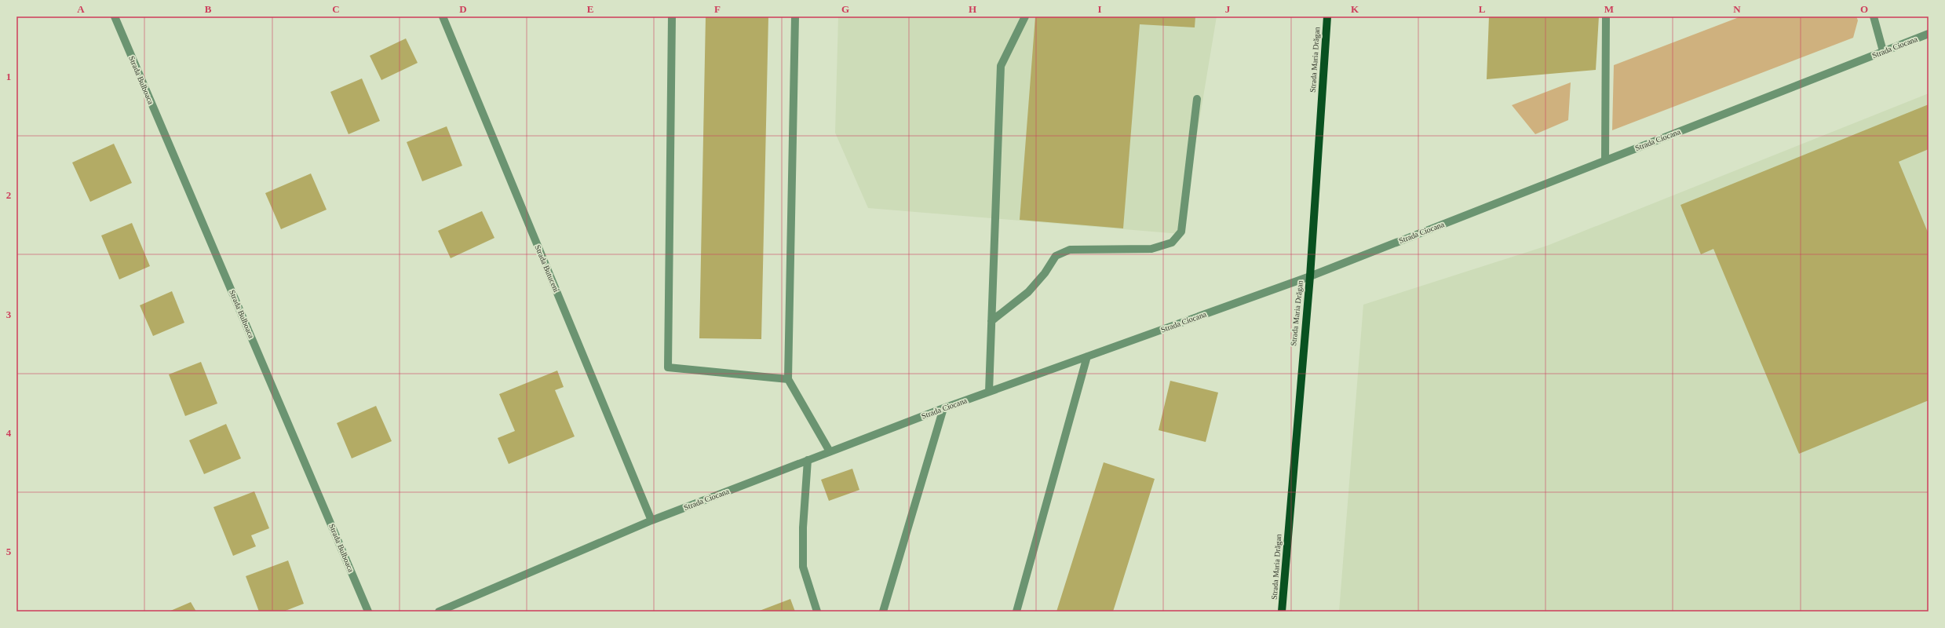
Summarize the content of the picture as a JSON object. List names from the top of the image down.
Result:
{
  "streets": {
    "main road": ["Strada Maria Drăgan"],
    "street": ["Strada Ciocana", "Strada Bulboaca", "Strada Butuceni"]
  },
  "crossings": [
    ["Strada Ciocana", "Strada Maria Drăgan"],
    ["Strada Ciocana", "Strada Butuceni"]
  ],
  "grid": {
    "columns": [
      "A",
      "B",
      "C",
      "D",
      "E",
      "F",
      "G",
      "H",
      "I",
      "J",
      "K",
      "L",
      "M",
      "N",
      "O"
    ],
    "rows": [
      "1",
      "2",
      "3",
      "4",
      "5"
    ]
  }
}
